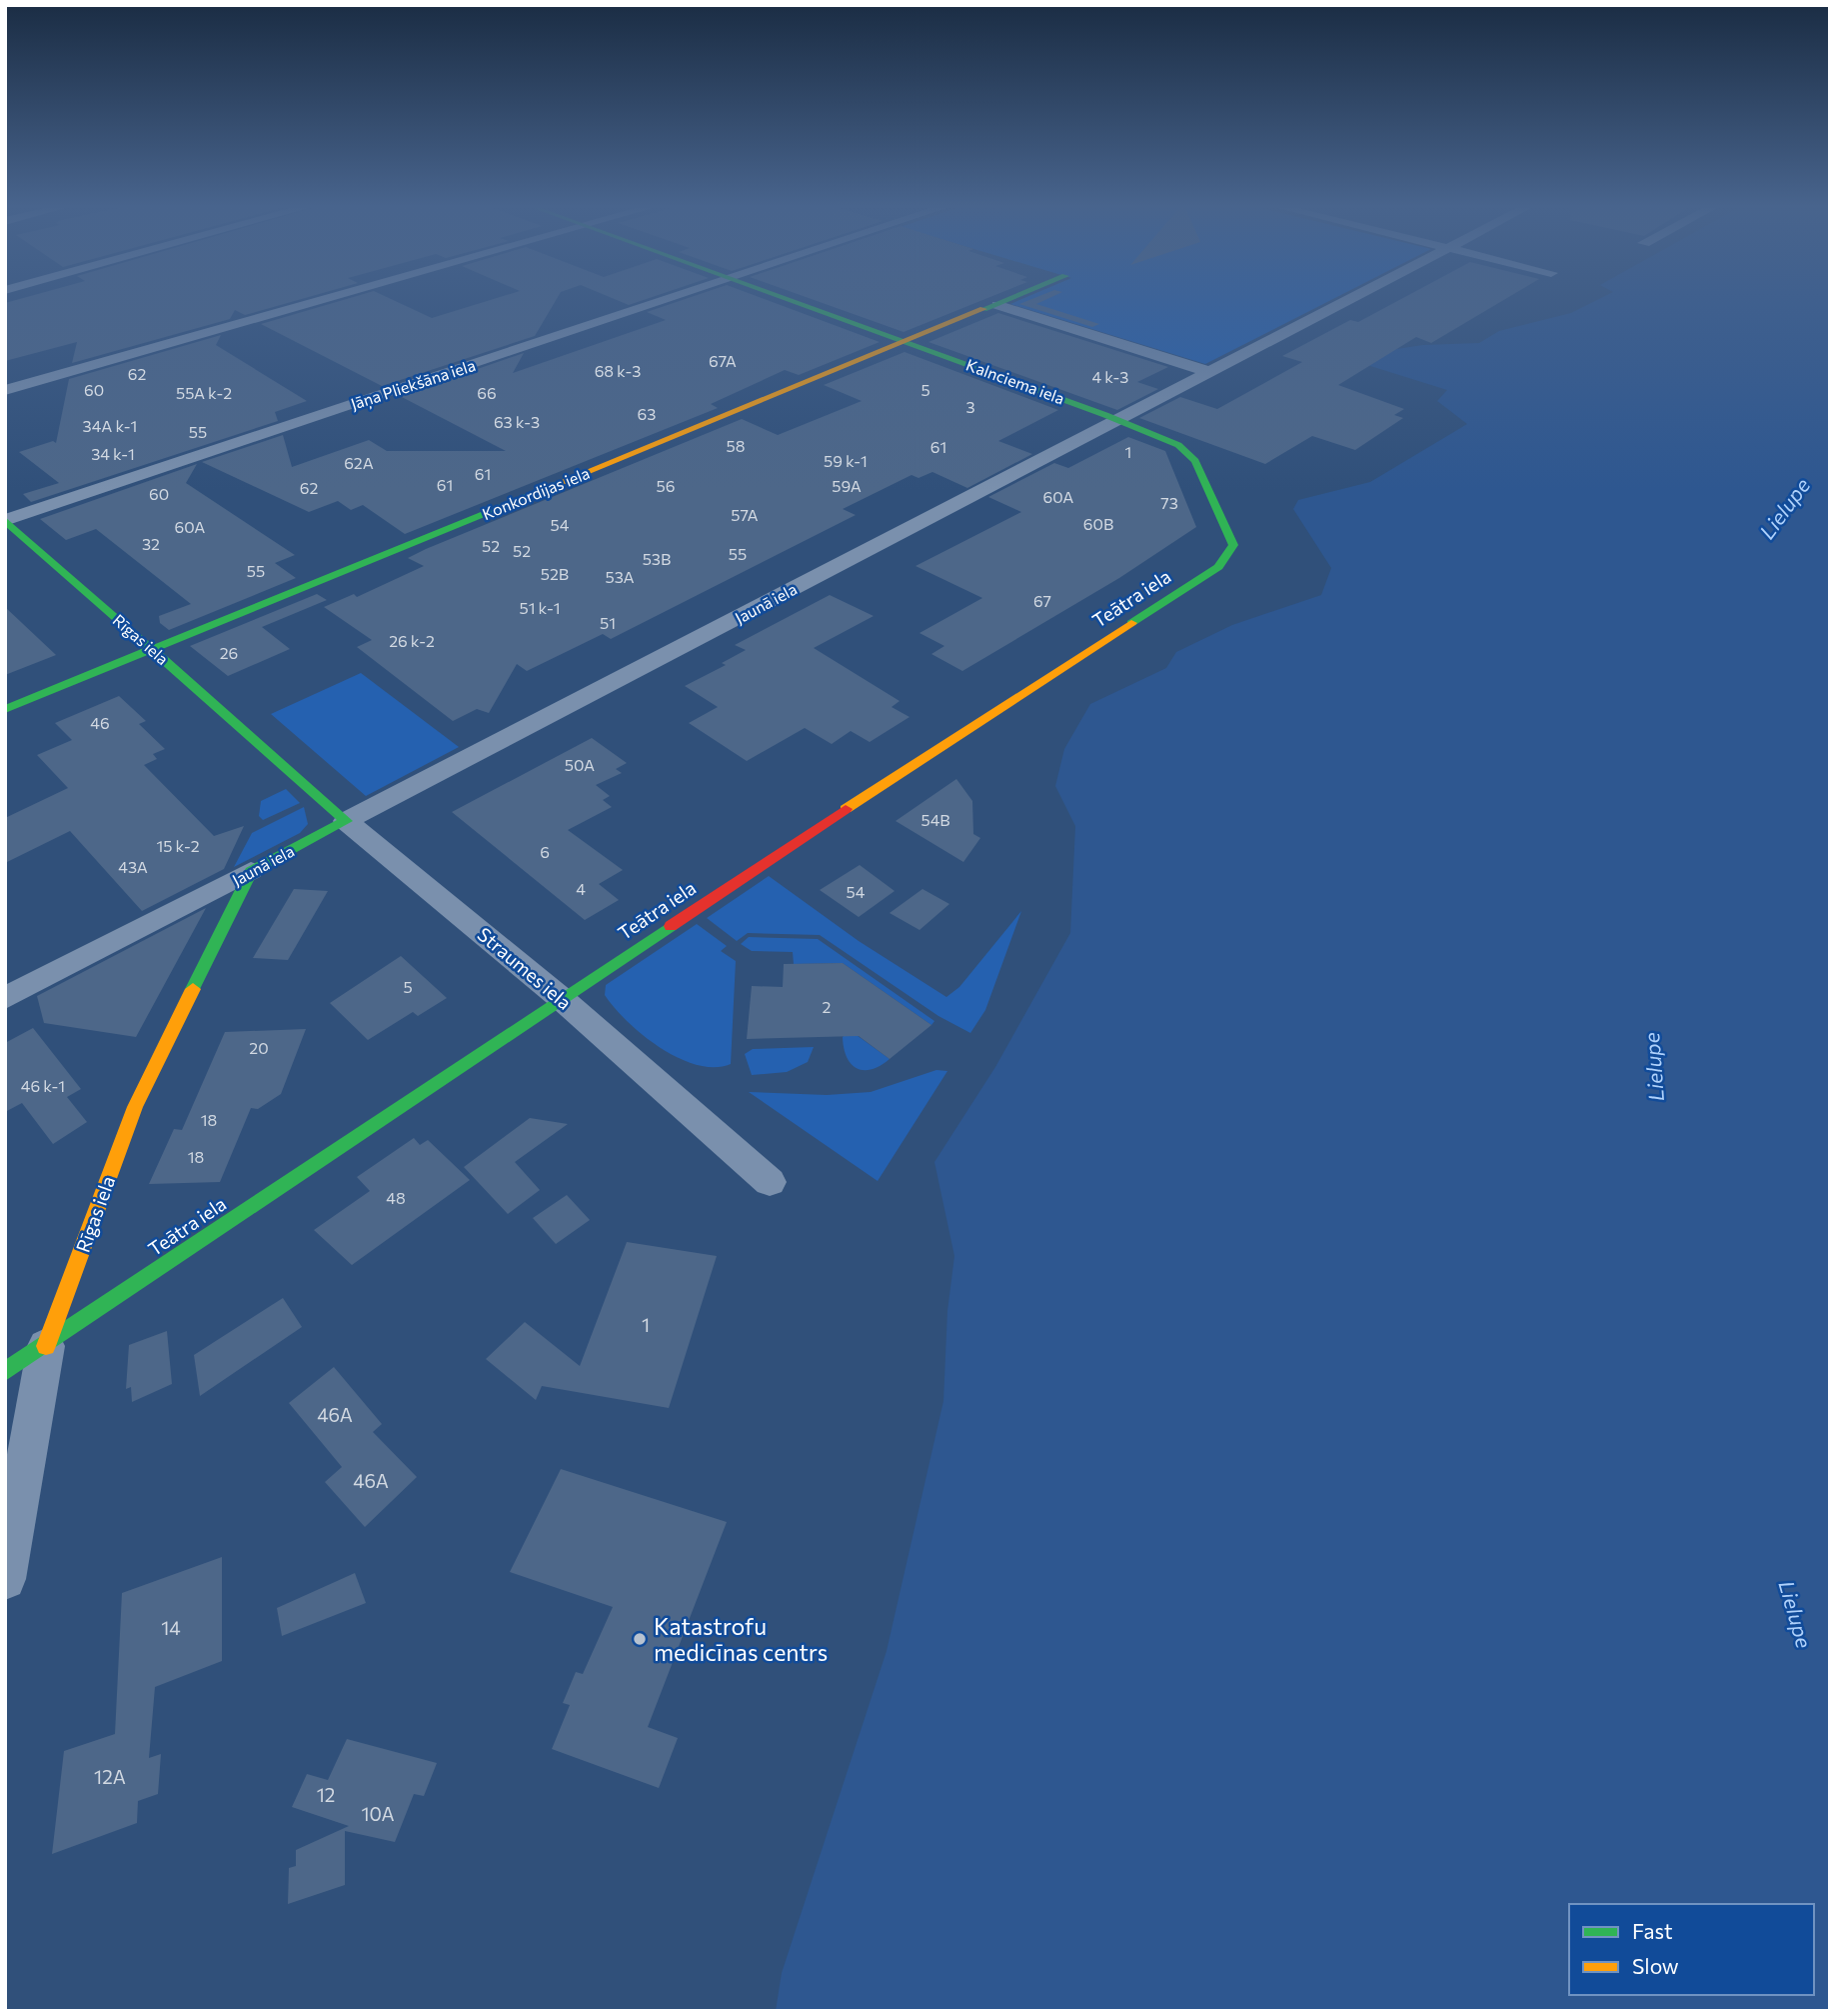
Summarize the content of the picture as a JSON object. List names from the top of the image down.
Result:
{
  "streets": {
    "street": [
      "Kalnciema iela",
      "Jāņa Pliekšāna iela",
      "Konkordijas iela",
      "Teātra iela",
      "Jaunā iela",
      "Rīgas iela",
      "Straumes iela"
    ]
  },
  "crossings": [
    ["Kalnciema iela", "Konkordijas iela"],
    ["Kalnciema iela", "Teātra iela"],
    ["Kalnciema iela", "Jaunā iela"],
    ["Jāņa Pliekšāna iela", "Rīgas iela"],
    ["Konkordijas iela", "Rīgas iela"],
    ["Teātra iela", "Rīgas iela"],
    ["Teātra iela", "Straumes iela"],
    ["Jaunā iela", "Rīgas iela"],
    ["Jaunā iela", "Straumes iela"],
    ["Rīgas iela", "Straumes iela"]
  ],
  "water": ["Lielupe"],
  "places": ["Katastrofu medicīnas centrs"],
  "house_numbers": [
    "67A",
    "68 k-3",
    "62",
    "4 k-3",
    "60",
    "5",
    "55A k-2",
    "66",
    "3",
    "63",
    "63 k-3",
    "34A k-1",
    "55",
    "58",
    "61",
    "1",
    "34 k-1",
    "59 k-1",
    "62A",
    "61",
    "61",
    "56",
    "59A",
    "62",
    "60",
    "60A",
    "73",
    "57A",
    "60B",
    "54",
    "60A",
    "32",
    "52",
    "52",
    "55",
    "53B",
    "55",
    "52B",
    "53A",
    "67",
    "51 k-1",
    "51",
    "26 k-2",
    "26",
    "46",
    "50A",
    "54B",
    "15 k-2",
    "6",
    "43A",
    "4",
    "54",
    "5",
    "2",
    "20",
    "46 k-1",
    "18",
    "18",
    "48",
    "1",
    "46A",
    "46A",
    "14",
    "12A",
    "12",
    "10A"
  ],
  "legend": ["Fast", "Slow"]
}
